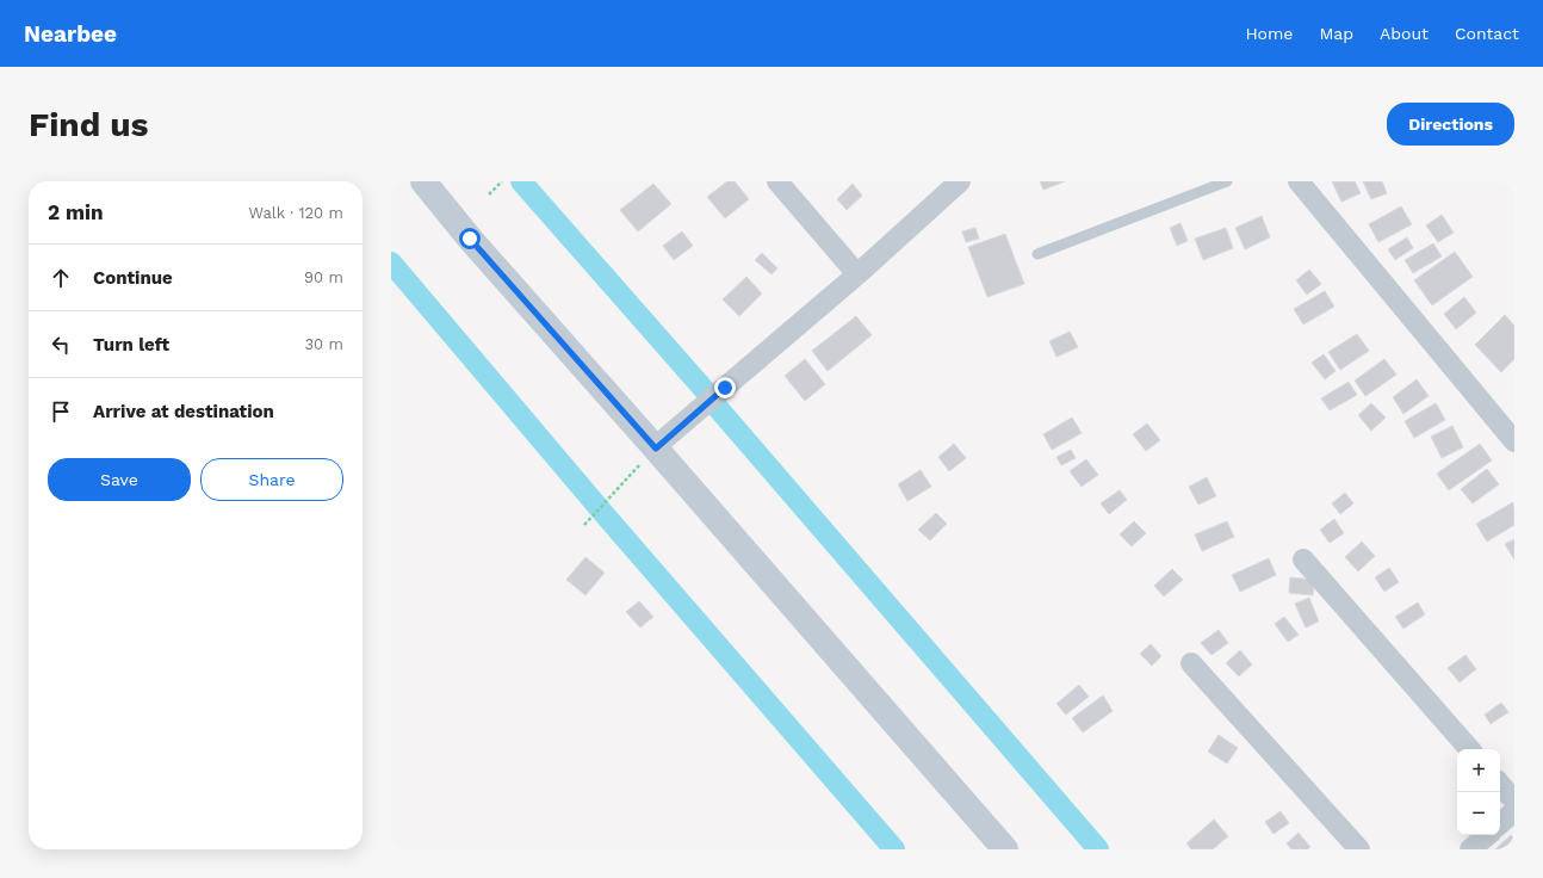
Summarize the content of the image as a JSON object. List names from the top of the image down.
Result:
{
  "page": {
    "header": "Nearbee",
    "nav": [
      "Home",
      "Map",
      "About",
      "Contact"
    ],
    "buttons": [
      "Directions",
      ["Save", "Share"]
    ],
    "title": "Find us",
    "heading": ["2 min", "Walk · 120 m"],
    "list": [
      ["Continue", "90 m"],
      ["Turn left", "30 m"],
      "Arrive at destination"
    ],
    "map_buttons": ["+", "−"]
  }
}
